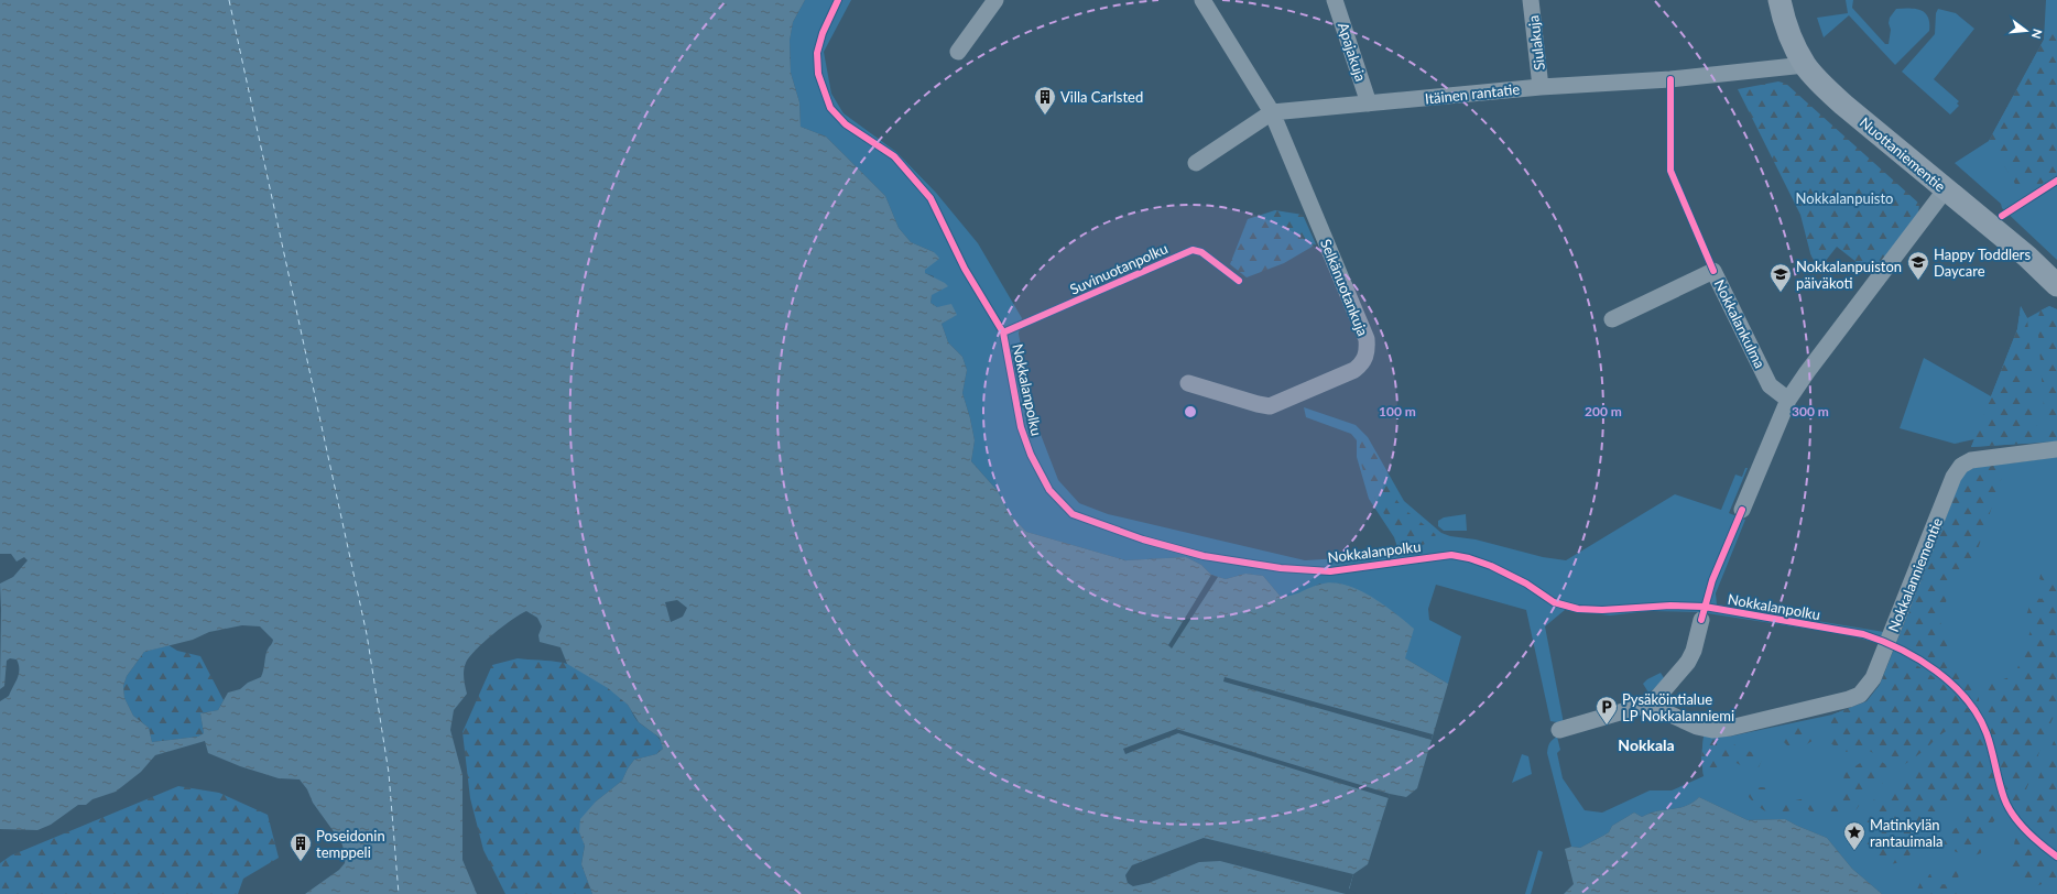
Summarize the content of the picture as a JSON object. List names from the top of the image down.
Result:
{
  "streets": {
    "main road": ["Nuottaniementie"],
    "street": [
      "Siulakuja",
      "Apajakuja",
      "Itäinen rantatie",
      "Selkänuotankuja",
      "Nokkalankulma",
      "Nokkalanniementie"
    ],
    "cycle path": ["Suvinuotanpolku", "Nokkalanpolku"]
  },
  "crossings": [
    ["Siulakuja", "Itäinen rantatie"],
    ["Apajakuja", "Itäinen rantatie"],
    ["Itäinen rantatie", "Nuottaniementie"],
    ["Itäinen rantatie", "Selkänuotankuja"]
  ],
  "districts": ["Nokkala"],
  "parks": ["Nokkalanpuisto"],
  "places": {
    "building": ["Villa Carlsted", "Poseidonin temppeli"],
    "school or university": ["Happy Toddlers Daycare", "Nokkalanpuiston päiväkoti"],
    "parking": ["Pysäköintialue LP Nokkalanniemi"],
    "place": ["Matinkylän rantauimala"]
  },
  "north": "right",
  "rings": ["100 m", "200 m", "300 m"]
}
